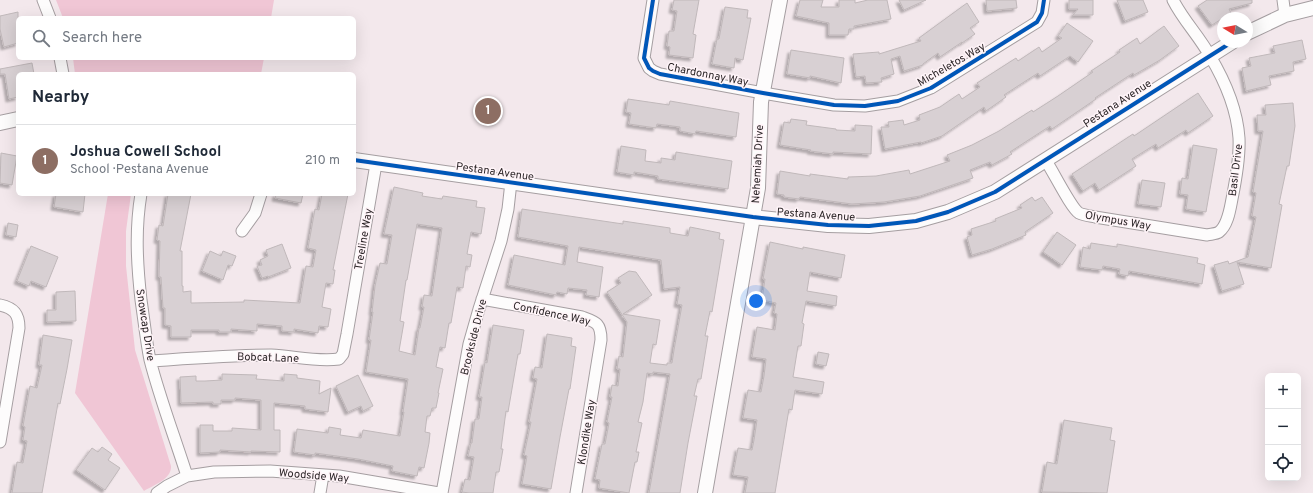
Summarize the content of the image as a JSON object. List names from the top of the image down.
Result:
{
  "streets": {
    "street": [
      "Micheletos Way",
      "Chardonnay Way",
      "Pestana Avenue",
      "Nehemiah Drive",
      "Basil Drive",
      "Olympus Way",
      "Treeline Way",
      "Confidence Way",
      "Snowcap Drive",
      "Brookside Drive",
      "Bobcat Lane",
      "Klondike Way",
      "Woodside Way"
    ]
  },
  "crossings": [
    ["Micheletos Way", "Chardonnay Way"],
    ["Micheletos Way", "Nehemiah Drive"],
    ["Chardonnay Way", "Nehemiah Drive"],
    ["Pestana Avenue", "Nehemiah Drive"],
    ["Pestana Avenue", "Basil Drive"],
    ["Pestana Avenue", "Olympus Way"],
    ["Pestana Avenue", "Treeline Way"],
    ["Pestana Avenue", "Brookside Drive"],
    ["Basil Drive", "Olympus Way"],
    ["Treeline Way", "Bobcat Lane"],
    ["Confidence Way", "Brookside Drive"],
    ["Confidence Way", "Klondike Way"],
    ["Snowcap Drive", "Bobcat Lane"],
    ["Snowcap Drive", "Woodside Way"],
    ["Brookside Drive", "Woodside Way"]
  ],
  "north": "left",
  "page": {
    "search": "Search here",
    "heading": "Nearby",
    "pins": "1",
    "list": [
      {
        "mark": "1",
        "name": "Joshua Cowell School",
        "note": "School · Pestana Avenue",
        "value": "210 m"
      }
    ],
    "map_buttons": ["+", "−"]
  }
}
